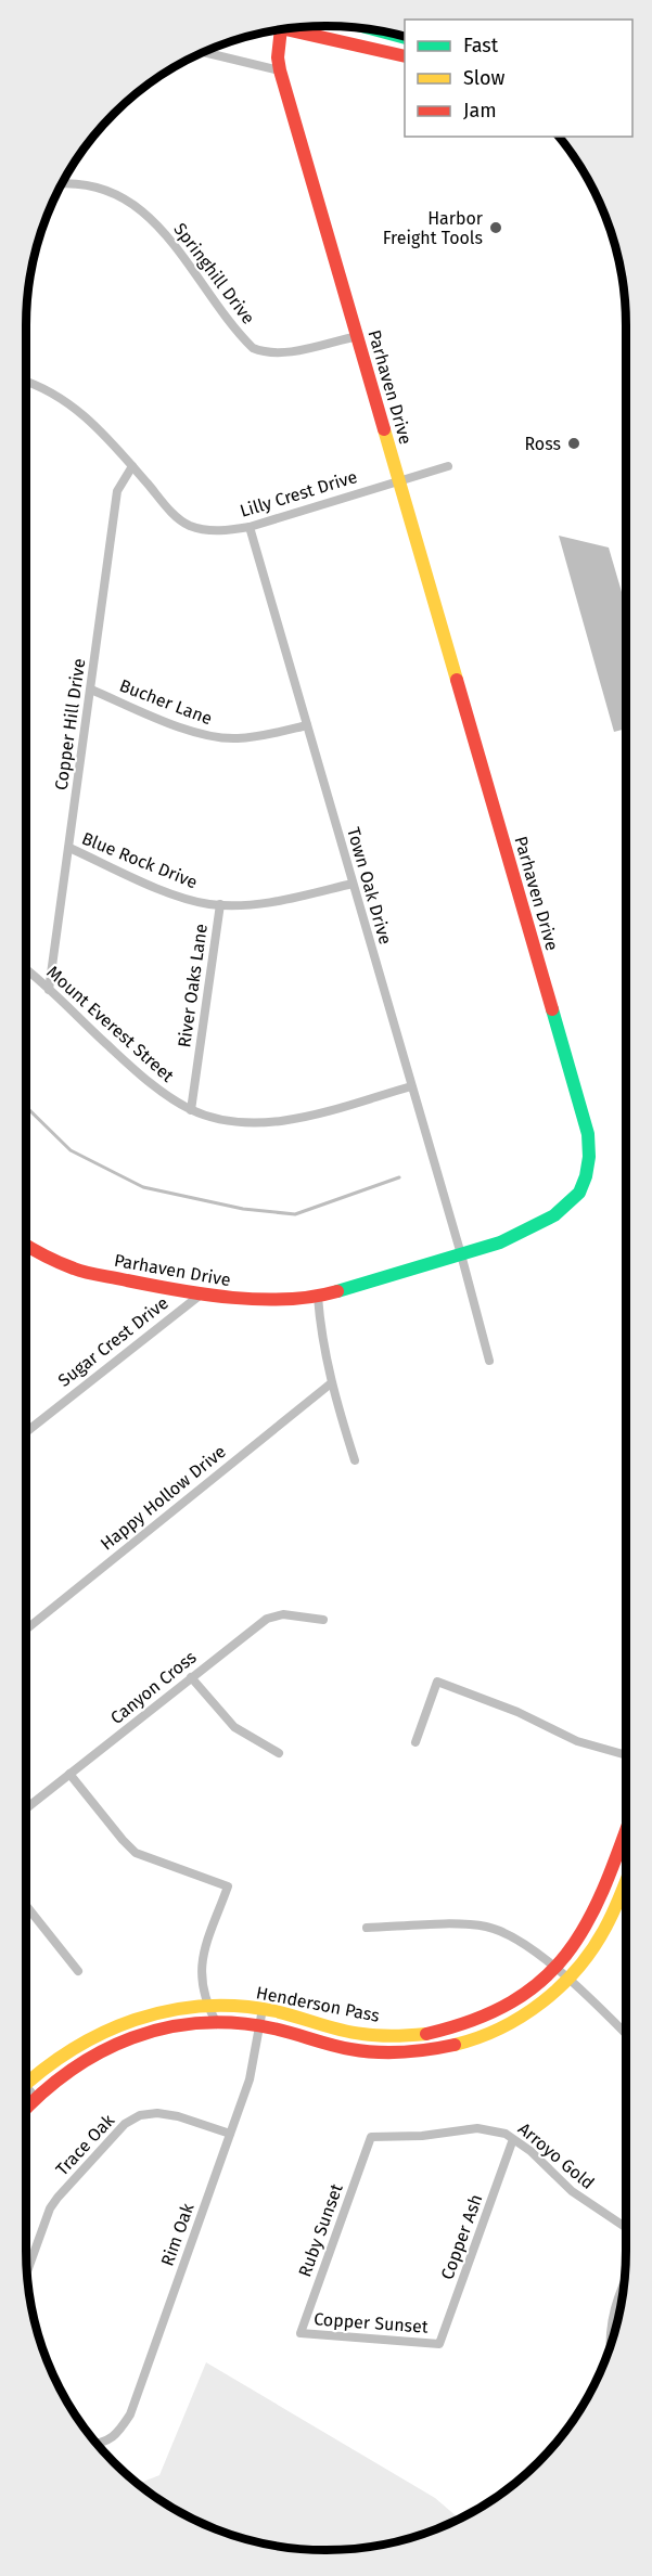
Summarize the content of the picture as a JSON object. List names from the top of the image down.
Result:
{
  "streets": {
    "main road": ["Parhaven Drive", "Henderson Pass"],
    "street": [
      "Springhill Drive",
      "Lilly Crest Drive",
      "Bucher Lane",
      "Copper Hill Drive",
      "Blue Rock Drive",
      "Town Oak Drive",
      "River Oaks Lane",
      "Mount Everest Street",
      "Sugar Crest Drive",
      "Happy Hollow Drive",
      "Canyon Cross",
      "Trace Oak",
      "Arroyo Gold",
      "Ruby Sunset",
      "Rim Oak",
      "Copper Ash",
      "Copper Sunset"
    ]
  },
  "crossings": [
    ["Springhill Drive", "Parhaven Drive"],
    ["Parhaven Drive", "Lilly Crest Drive"],
    ["Parhaven Drive", "Town Oak Drive"],
    ["Parhaven Drive", "Sugar Crest Drive"],
    ["Lilly Crest Drive", "Copper Hill Drive"],
    ["Lilly Crest Drive", "Town Oak Drive"],
    ["Bucher Lane", "Copper Hill Drive"],
    ["Bucher Lane", "Town Oak Drive"],
    ["Copper Hill Drive", "Blue Rock Drive"],
    ["Copper Hill Drive", "Mount Everest Street"],
    ["Blue Rock Drive", "Town Oak Drive"],
    ["Blue Rock Drive", "River Oaks Lane"],
    ["Town Oak Drive", "Mount Everest Street"],
    ["River Oaks Lane", "Mount Everest Street"],
    ["Henderson Pass", "Rim Oak"],
    ["Trace Oak", "Rim Oak"],
    ["Arroyo Gold", "Ruby Sunset"],
    ["Arroyo Gold", "Copper Ash"],
    ["Ruby Sunset", "Copper Sunset"],
    ["Copper Ash", "Copper Sunset"]
  ],
  "places": ["Harbor Freight Tools", "Ross"],
  "legend": ["Fast", "Slow", "Jam"]
}
